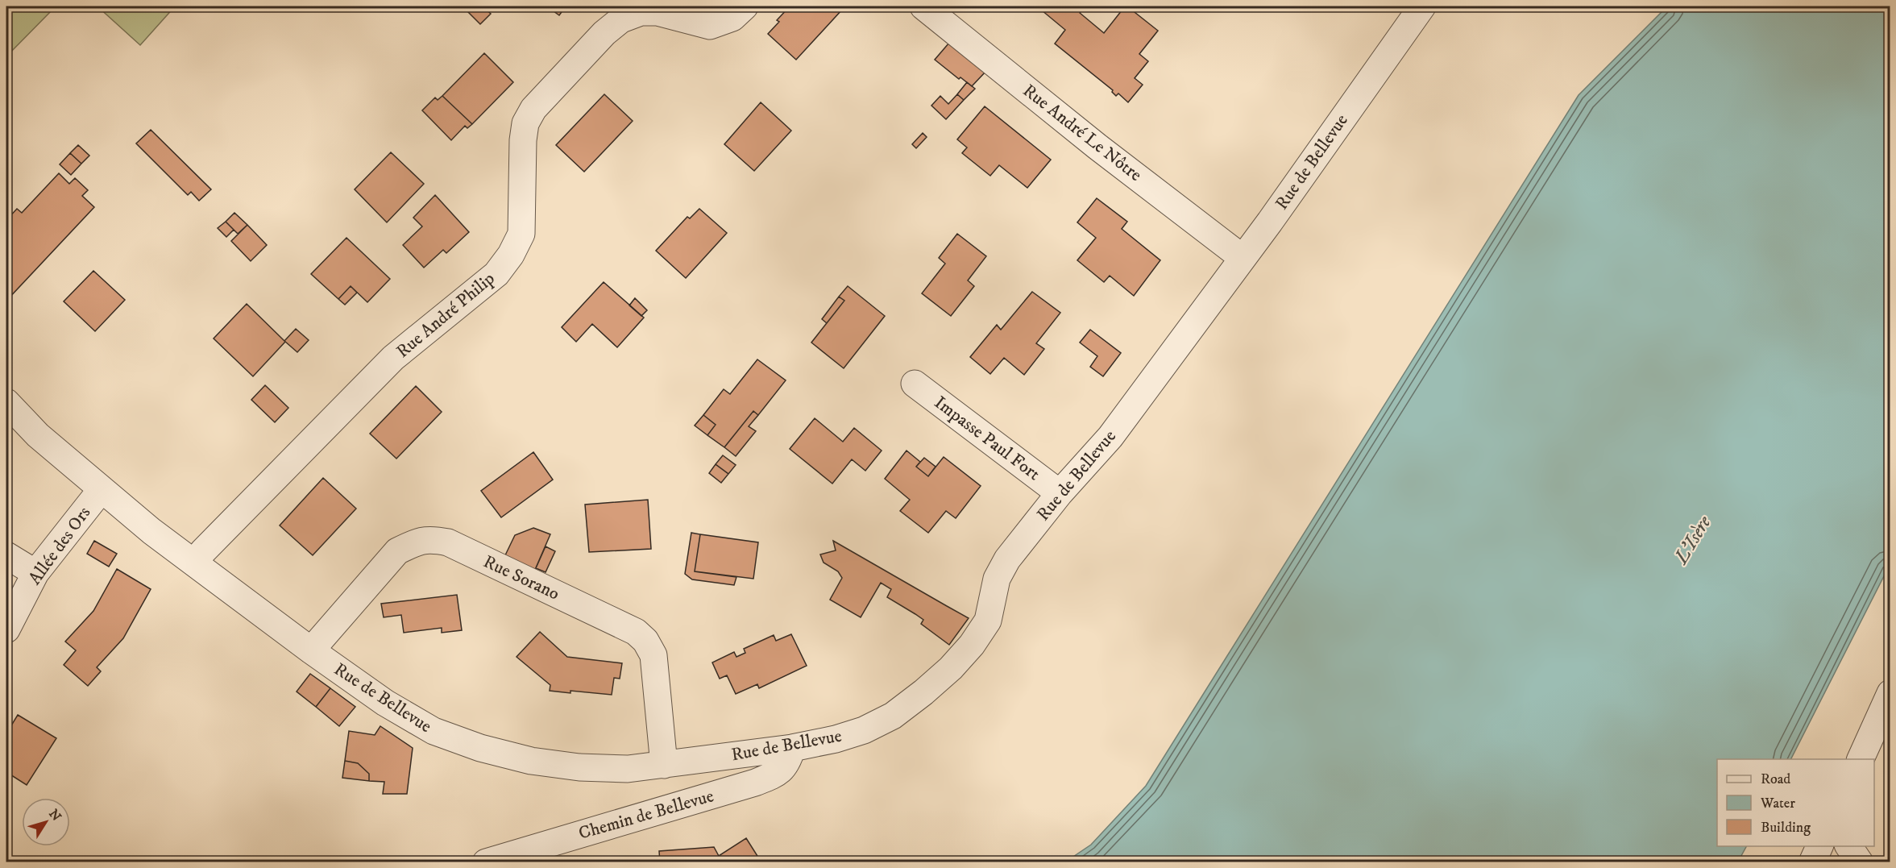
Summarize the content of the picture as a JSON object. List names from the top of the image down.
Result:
{
  "streets": {
    "street": [
      "Rue André Le Nôtre",
      "Rue de Bellevue",
      "Rue André Philip",
      "Impasse Paul Fort",
      "Allée des Ors",
      "Rue Sorano",
      "Chemin de Bellevue"
    ]
  },
  "crossings": [
    ["Rue André Le Nôtre", "Rue de Bellevue"],
    ["Rue de Bellevue", "Rue André Philip"],
    ["Rue de Bellevue", "Impasse Paul Fort"],
    ["Rue de Bellevue", "Allée des Ors"],
    ["Rue de Bellevue", "Rue Sorano"],
    ["Rue de Bellevue", "Chemin de Bellevue"]
  ],
  "water": ["L'Isère"],
  "legend": ["Road", "Water", "Building"],
  "north": "top right"
}
